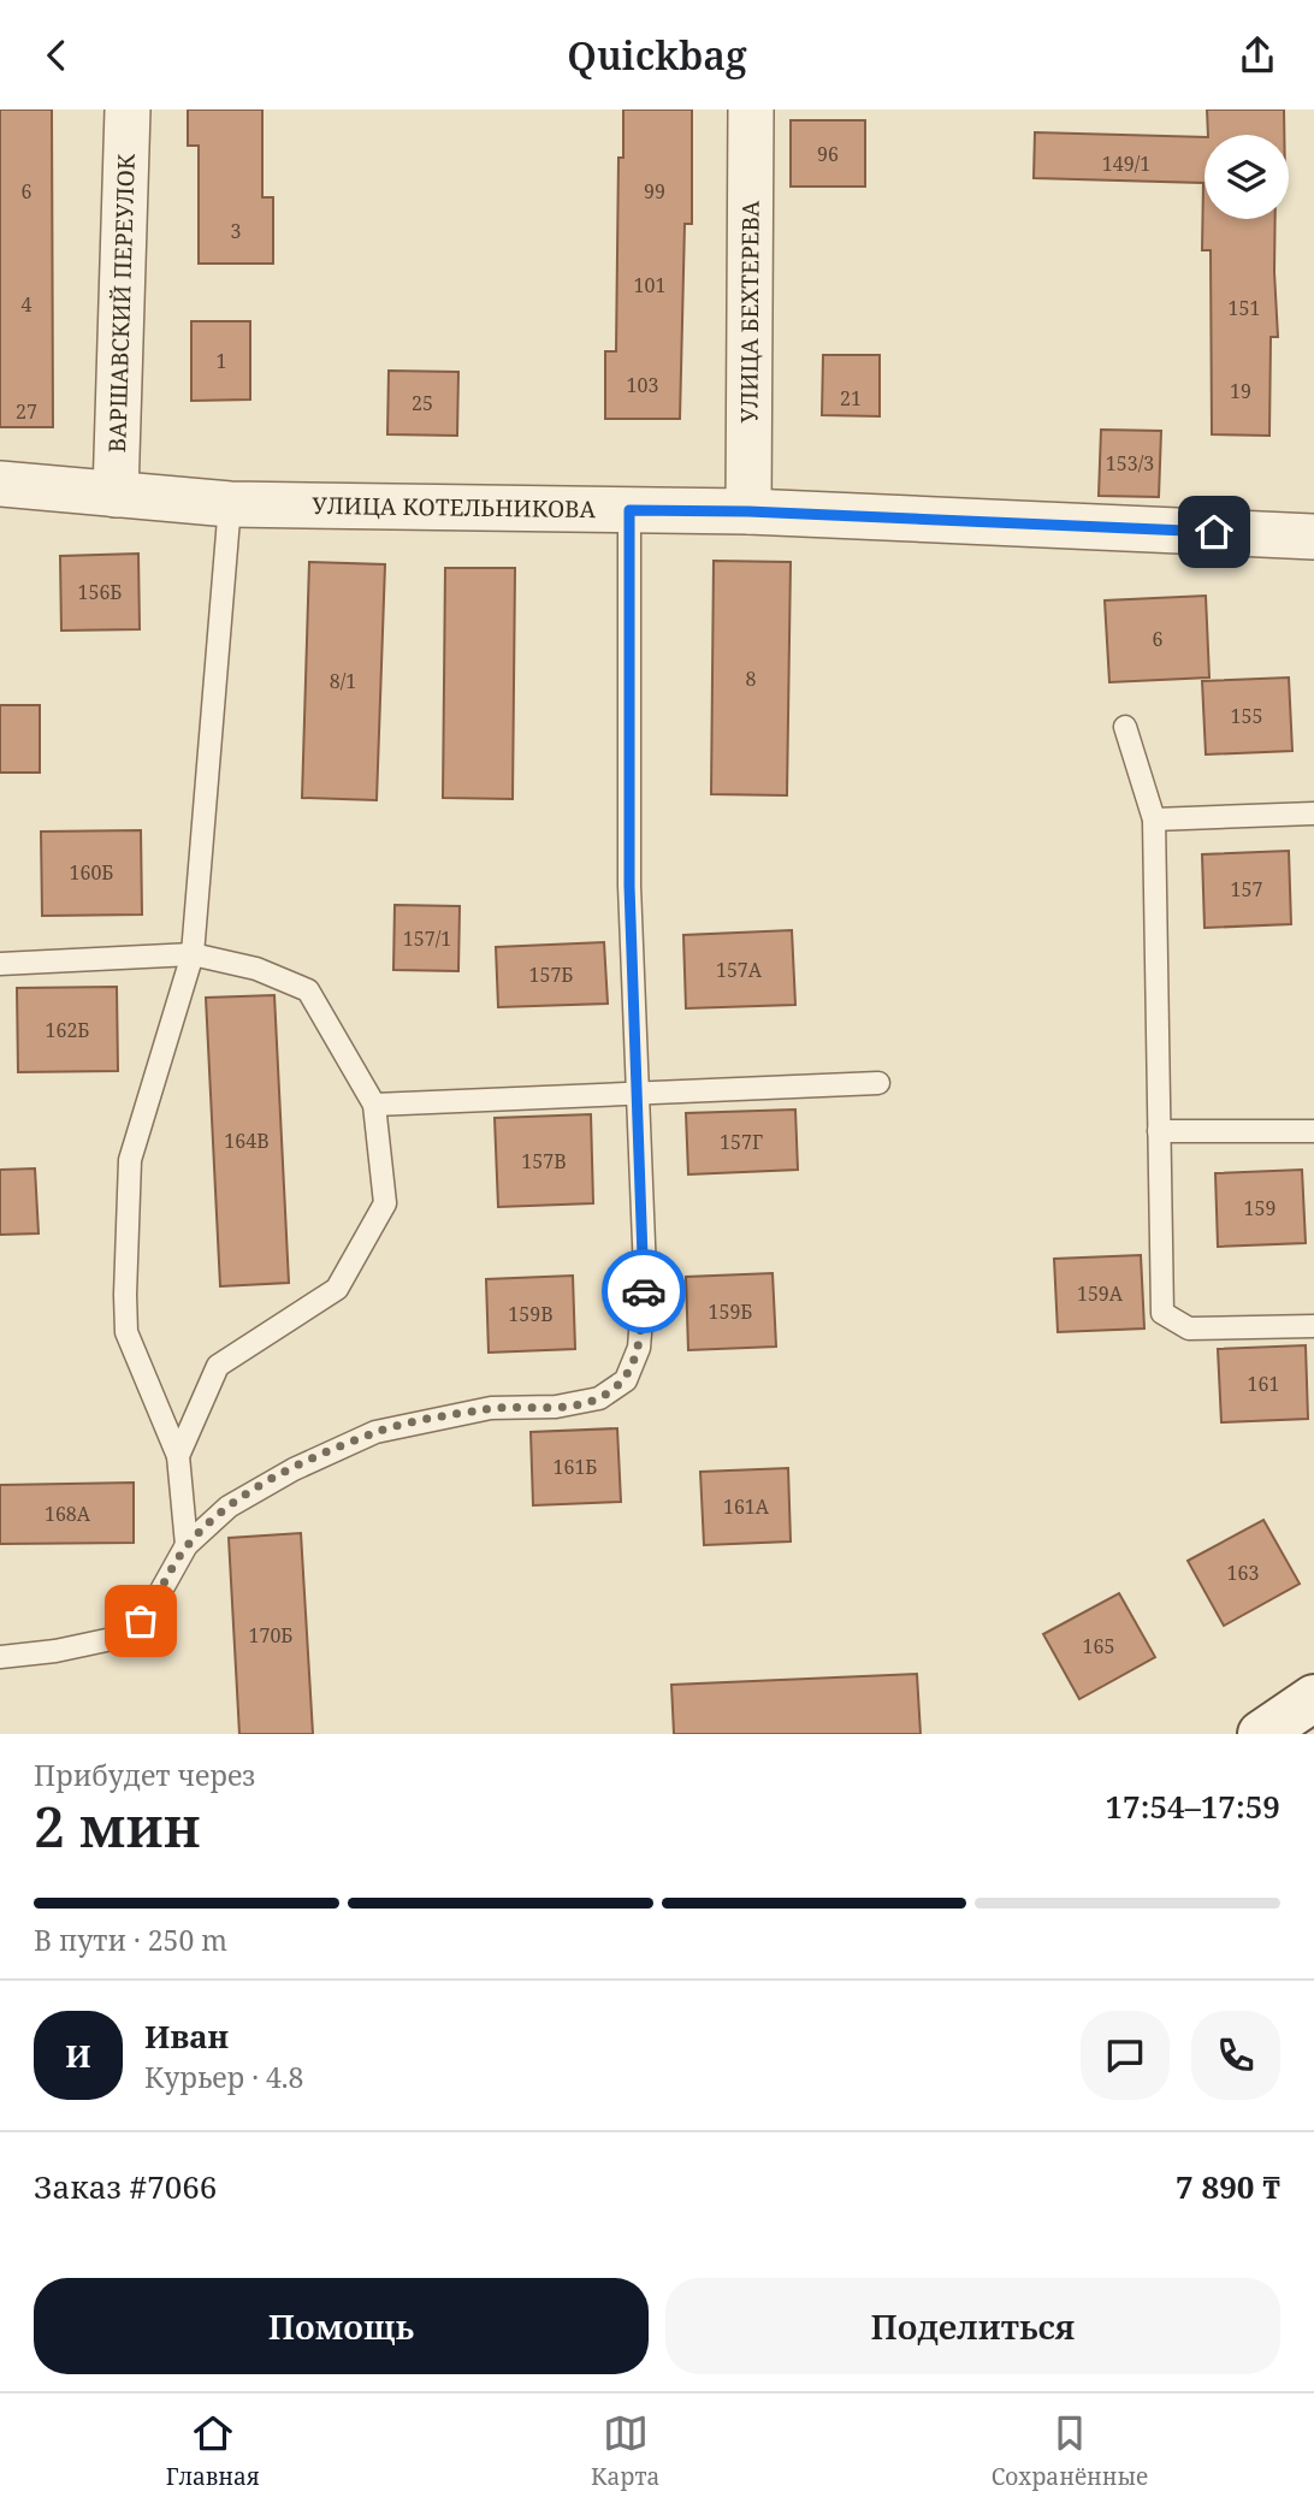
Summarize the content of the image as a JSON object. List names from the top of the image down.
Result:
{
  "streets": {
    "street": ["ВАРШАВСКИЙ ПЕРЕУЛОК", "УЛИЦА БЕХТЕРЕВА", "УЛИЦА КОТЕЛЬНИКОВА"]
  },
  "crossings": [
    ["ВАРШАВСКИЙ ПЕРЕУЛОК", "УЛИЦА КОТЕЛЬНИКОВА"],
    ["УЛИЦА БЕХТЕРЕВА", "УЛИЦА КОТЕЛЬНИКОВА"]
  ],
  "house_numbers": [
    "96",
    "149/1",
    "6",
    "99",
    "3",
    "101",
    "4",
    "151",
    "1",
    "103",
    "19",
    "21",
    "25",
    "27",
    "153/3",
    "156Б",
    "6",
    "8",
    "8/1",
    "155",
    "160Б",
    "157",
    "157/1",
    "157А",
    "157Б",
    "162Б",
    "164В",
    "157Г",
    "157В",
    "159",
    "159А",
    "159Б",
    "159В",
    "161",
    "161Б",
    "161А",
    "168А",
    "163",
    "170Б",
    "165"
  ],
  "page": {
    "header": "Quickbag",
    "heading": ["2 мин", "Прибудет через", "17:54–17:59"],
    "panel": [
      "Иван",
      "Курьер · 4.8",
      "Заказ #7066",
      "7 890 ₸"
    ],
    "bar": "В пути · 250 m",
    "round": "И",
    "buttons": ["Помощь", "Поделиться"],
    "tabs": ["Главная", "Карта", "Сохранённые"]
  }
}
